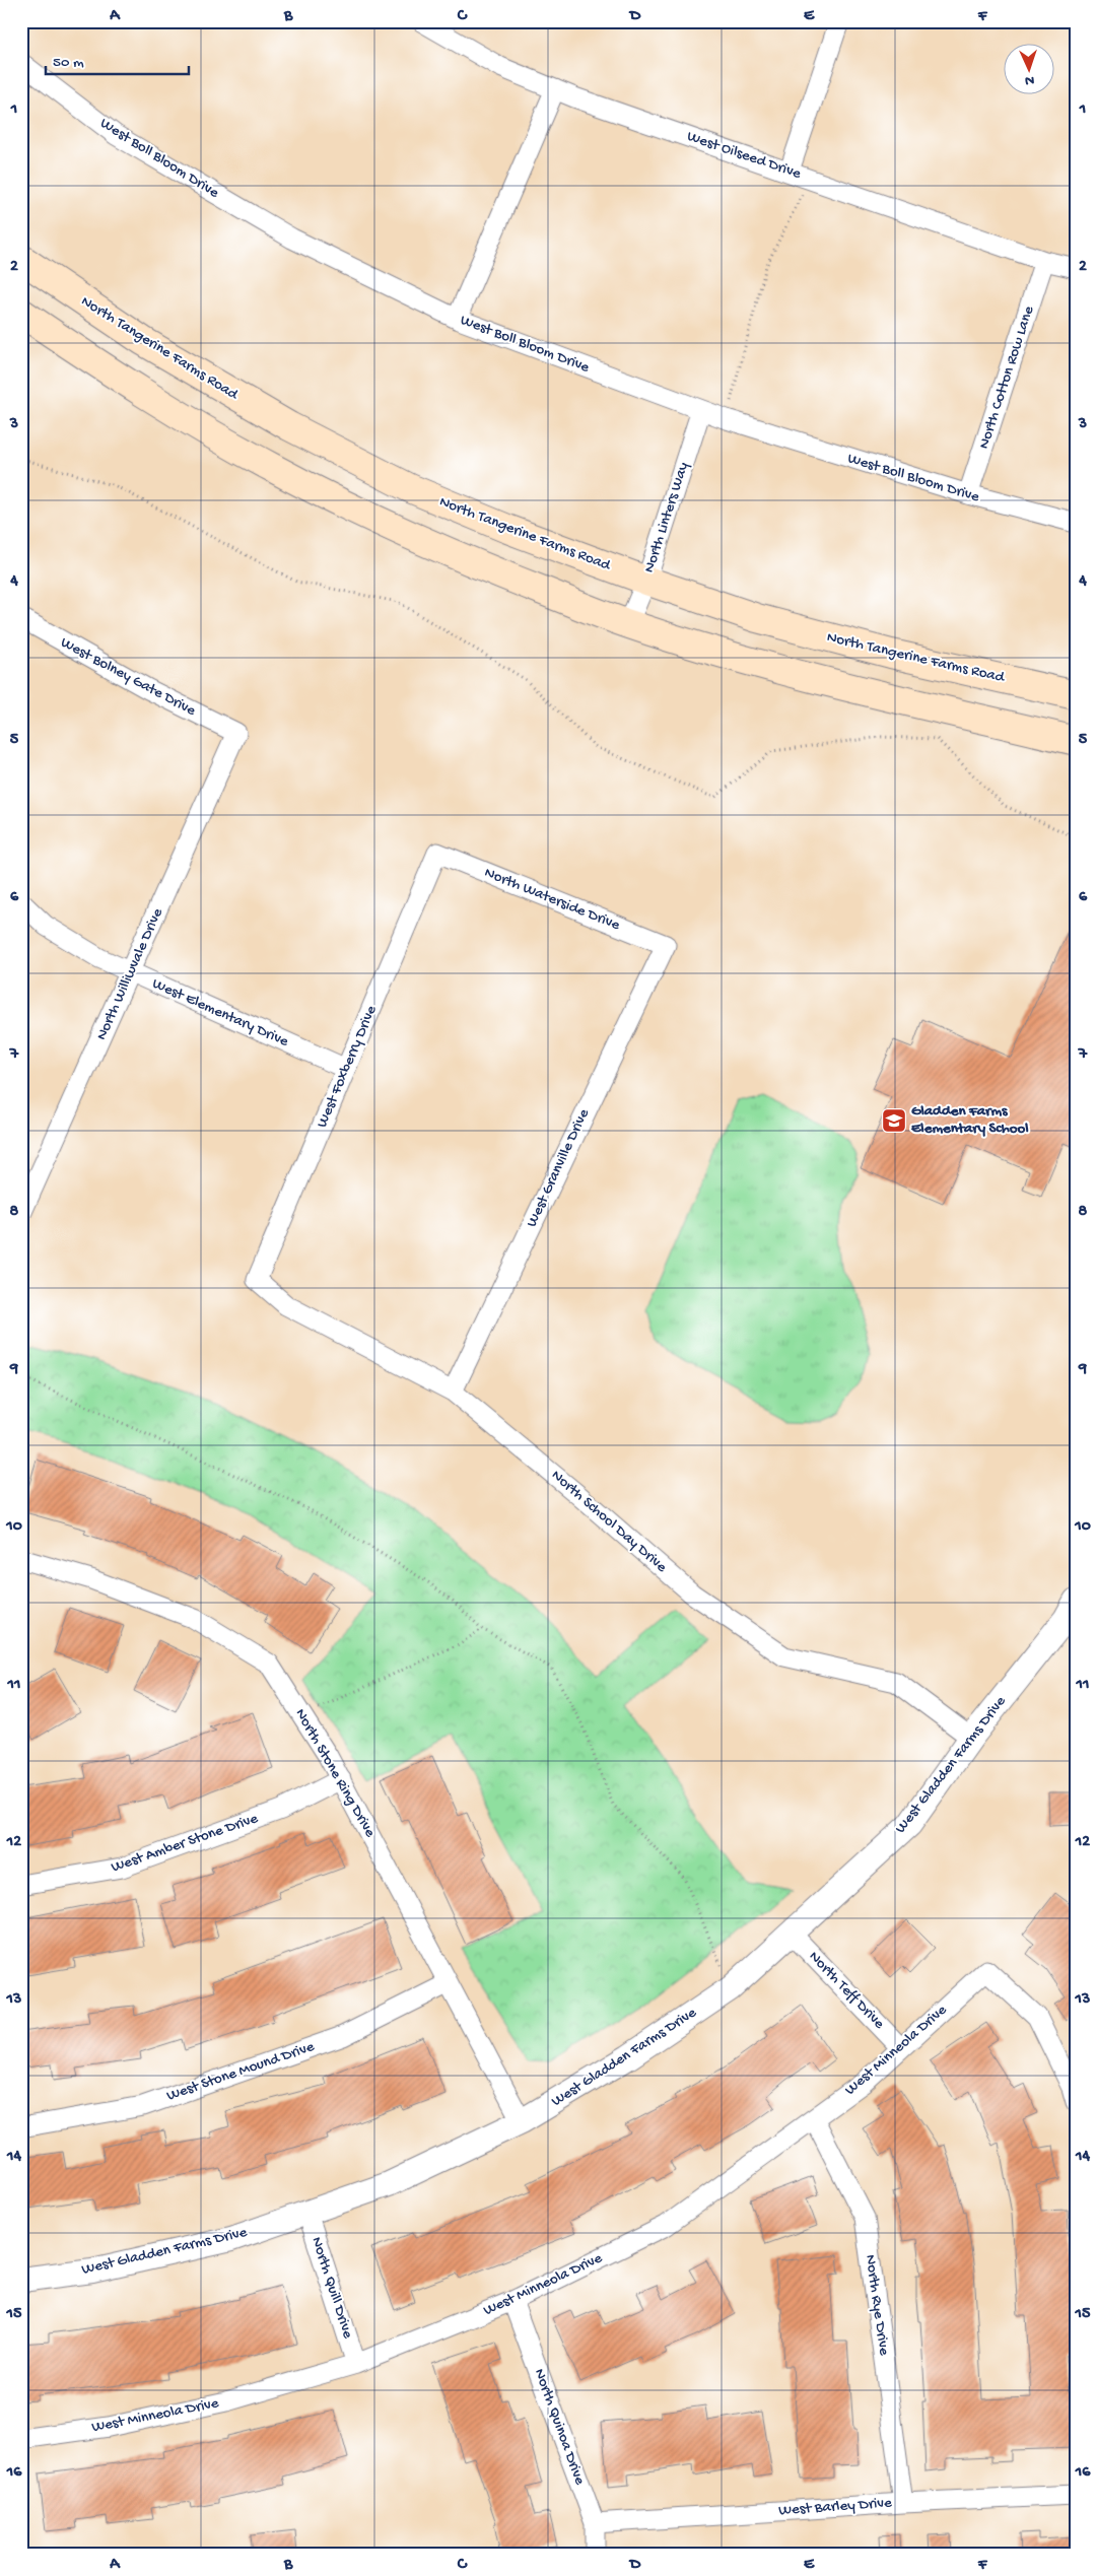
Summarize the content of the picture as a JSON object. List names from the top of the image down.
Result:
{
  "streets": {
    "main road": ["North Tangerine Farms Road"],
    "street": [
      "West Oilseed Drive",
      "West Boll Bloom Drive",
      "North Cotton Row Lane",
      "North Linters Way",
      "West Bolney Gate Drive",
      "North Waterside Drive",
      "North Williwvale Drive",
      "West Elementary Drive",
      "West Foxberry Drive",
      "West Granville Drive",
      "North School Day Drive",
      "West Gladden Farms Drive",
      "North Stone Ring Drive",
      "West Amber Stone Drive",
      "North Teff Drive",
      "West Minneola Drive",
      "West Stone Mound Drive",
      "North Quill Drive",
      "North Rye Drive",
      "North Quinoa Drive",
      "West Barley Drive"
    ]
  },
  "crossings": [
    ["West Oilseed Drive", "North Cotton Row Lane"],
    ["West Boll Bloom Drive", "North Cotton Row Lane"],
    ["West Boll Bloom Drive", "North Linters Way"],
    ["North Tangerine Farms Road", "North Linters Way"],
    ["West Bolney Gate Drive", "North Williwvale Drive"],
    ["North Waterside Drive", "West Foxberry Drive"],
    ["North Waterside Drive", "West Granville Drive"],
    ["North Williwvale Drive", "West Elementary Drive"],
    ["West Elementary Drive", "West Foxberry Drive"],
    ["West Foxberry Drive", "North School Day Drive"],
    ["West Granville Drive", "North School Day Drive"],
    ["North School Day Drive", "West Gladden Farms Drive"],
    ["West Gladden Farms Drive", "North Stone Ring Drive"],
    ["West Gladden Farms Drive", "North Teff Drive"],
    ["West Gladden Farms Drive", "North Quill Drive"],
    ["North Stone Ring Drive", "West Amber Stone Drive"],
    ["North Stone Ring Drive", "West Stone Mound Drive"],
    ["North Teff Drive", "West Minneola Drive"],
    ["West Minneola Drive", "North Quill Drive"],
    ["West Minneola Drive", "North Rye Drive"],
    ["West Minneola Drive", "North Quinoa Drive"],
    ["North Rye Drive", "West Barley Drive"],
    ["North Quinoa Drive", "West Barley Drive"]
  ],
  "places": {
    "school or university": ["Gladden Farms Elementary School"]
  },
  "scale_bar": "50 m",
  "north": "bottom",
  "grid": {
    "columns": [
      "A",
      "B",
      "C",
      "D",
      "E",
      "F"
    ],
    "rows": [
      "1",
      "2",
      "3",
      "4",
      "5",
      "6",
      "7",
      "8",
      "9",
      "10",
      "11",
      "12",
      "13",
      "14",
      "15",
      "16"
    ]
  }
}
